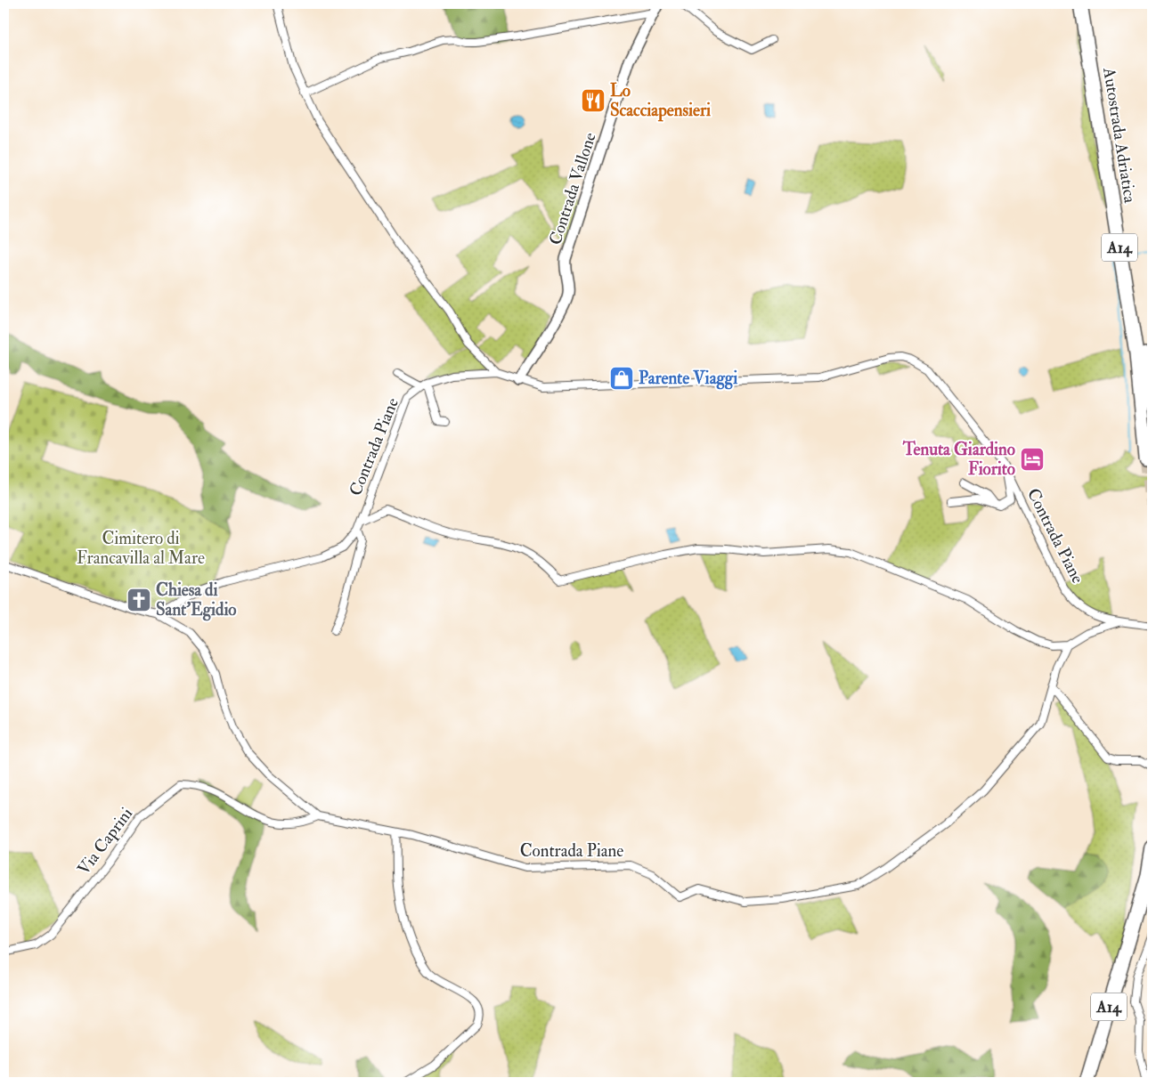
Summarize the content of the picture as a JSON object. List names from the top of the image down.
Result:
{
  "streets": {
    "highway": ["Autostrada Adriatica", "A14"],
    "street": ["Contrada Vallone", "Contrada Piane", "Via Caprini"]
  },
  "crossings": [
    ["Contrada Vallone", "Contrada Piane"],
    ["Contrada Piane", "Via Caprini"]
  ],
  "parks": ["Cimitero di Francavilla al Mare"],
  "places": {
    "restaurant": ["Lo Scacciapensieri"],
    "shop": ["Parente Viaggi"],
    "hotel": ["Tenuta Giardino Fiorito"],
    "church": ["Chiesa di Sant'Egidio"]
  }
}
